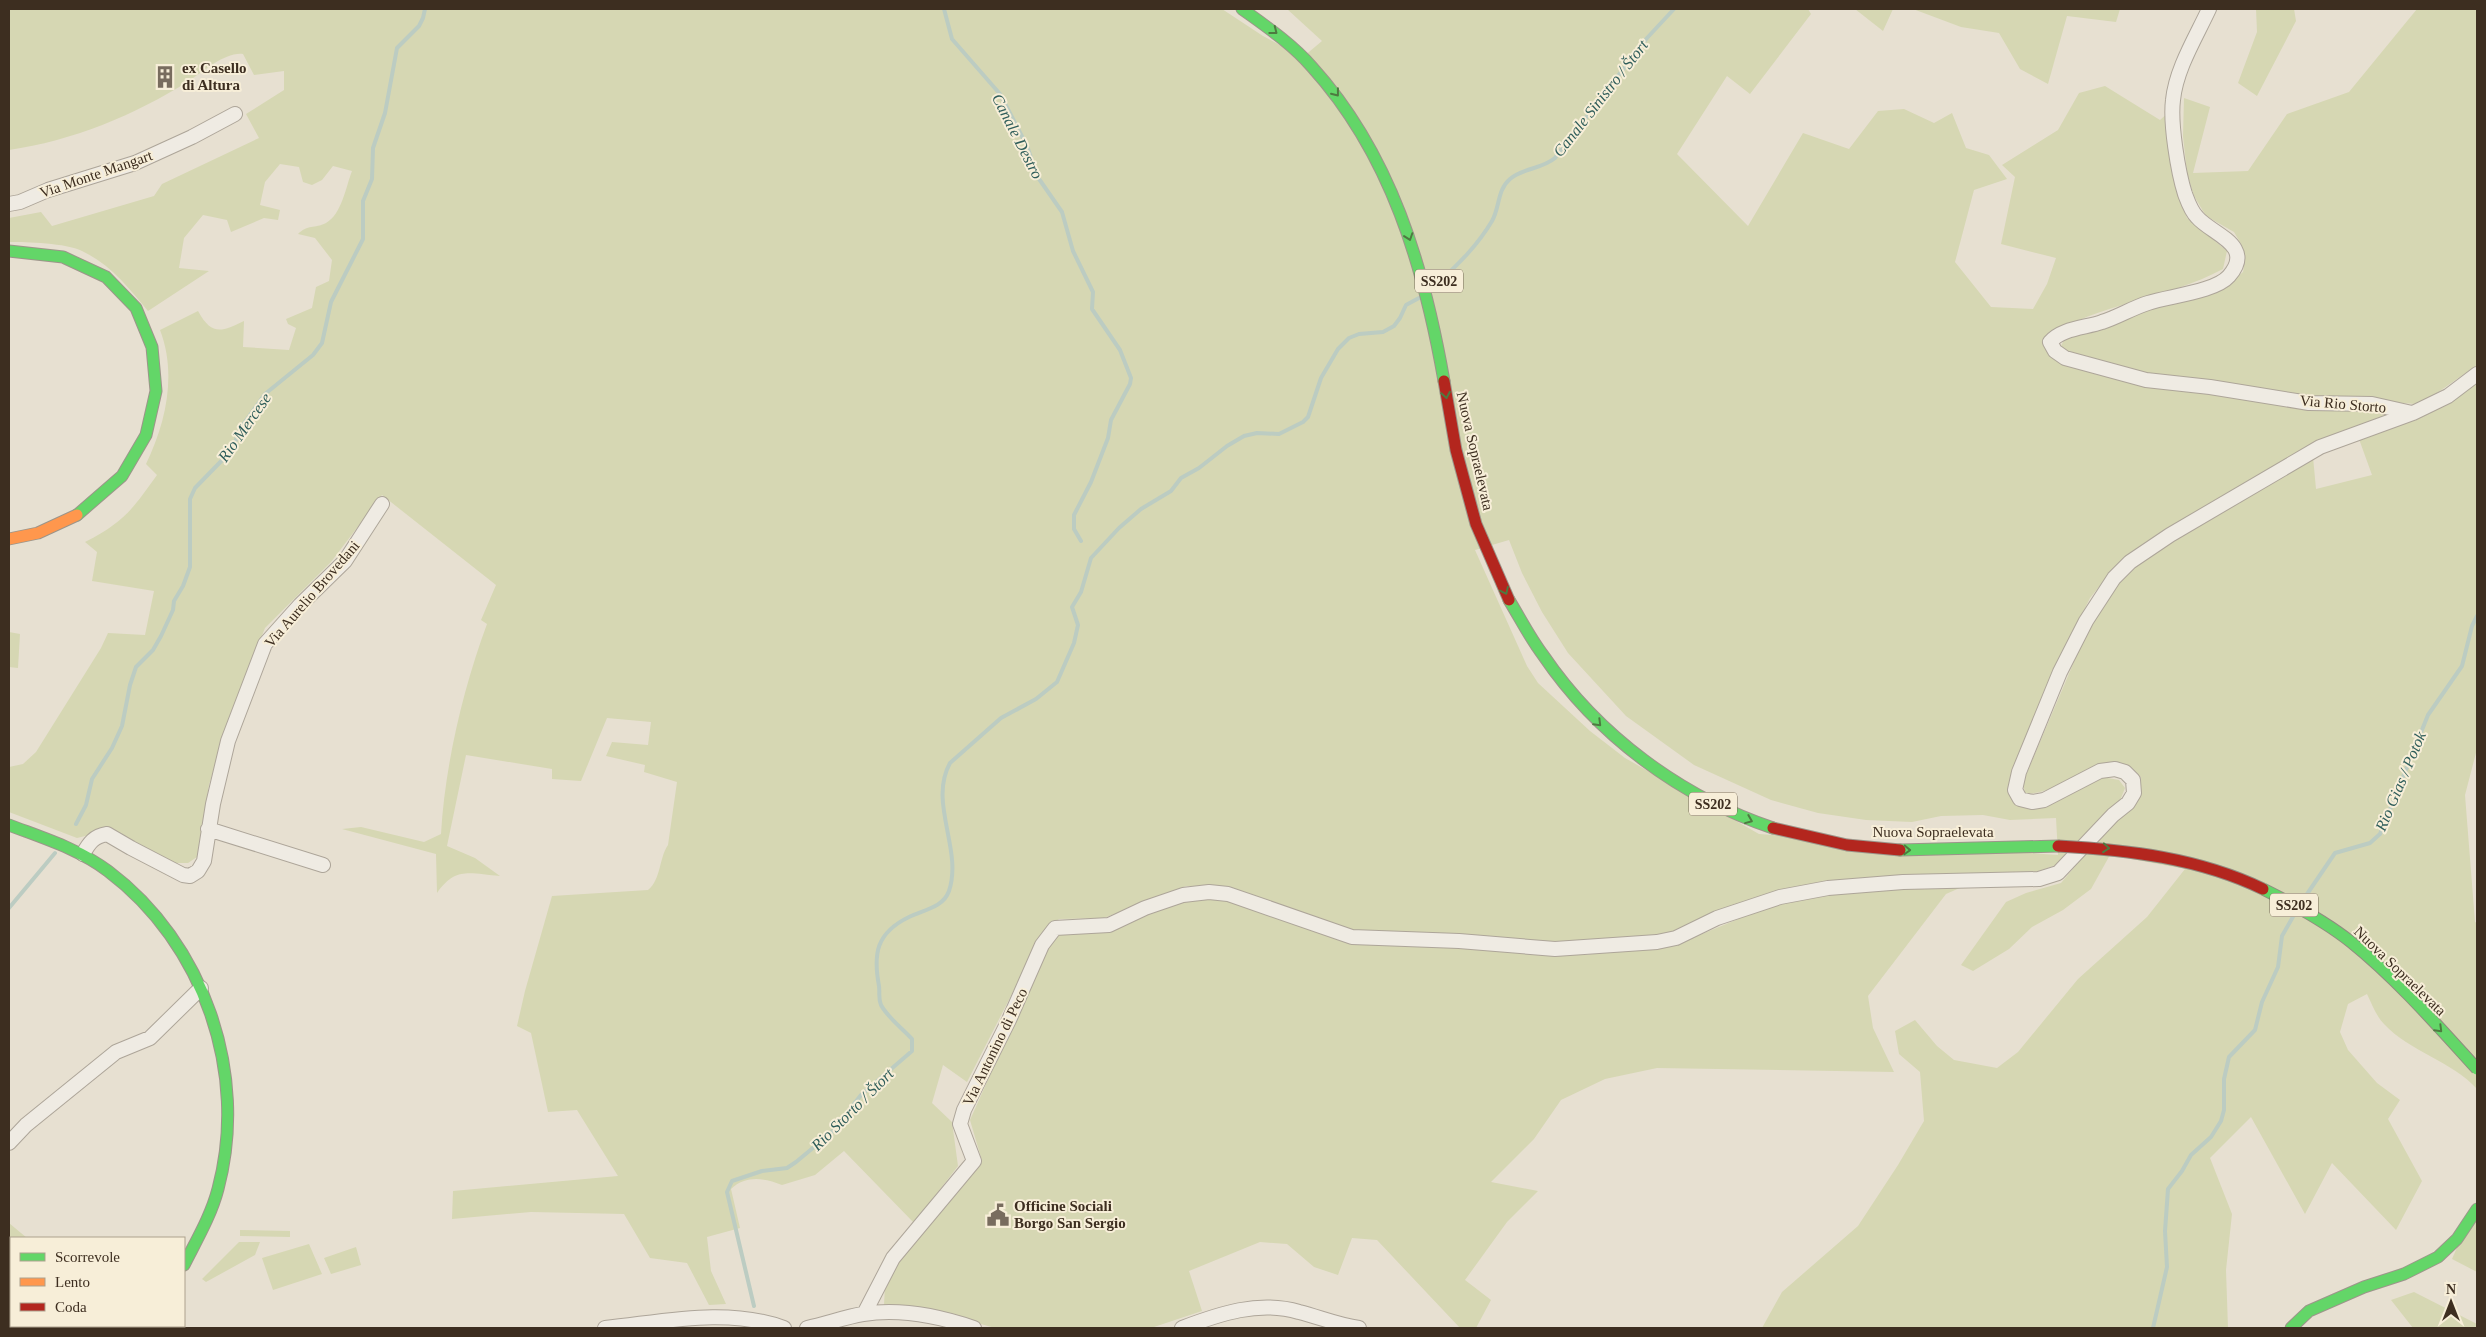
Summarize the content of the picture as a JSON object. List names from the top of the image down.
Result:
{
  "streets": {
    "main road": ["SS202", "Nuova Sopraelevata"],
    "street": [
      "Via Monte Mangart",
      "Via Rio Storto",
      "Via Aurelio Brovedani",
      "Via Antonino di Peco"
    ]
  },
  "crossings": [
    ["Via Rio Storto", "Via Antonino di Peco"]
  ],
  "one_way": ["Nuova Sopraelevata"],
  "water": [
    "Canale Sinistro / Štort",
    "Canale Destro",
    "Rio Mercese",
    "Rio Gias / Potok",
    "Rio Storto / Štort"
  ],
  "places": {
    "building": ["ex Casello di Altura"],
    "public building": ["Officine Sociali Borgo San Sergio"]
  },
  "legend": ["Scorrevole", "Lento", "Coda"],
  "north": "top"
}
